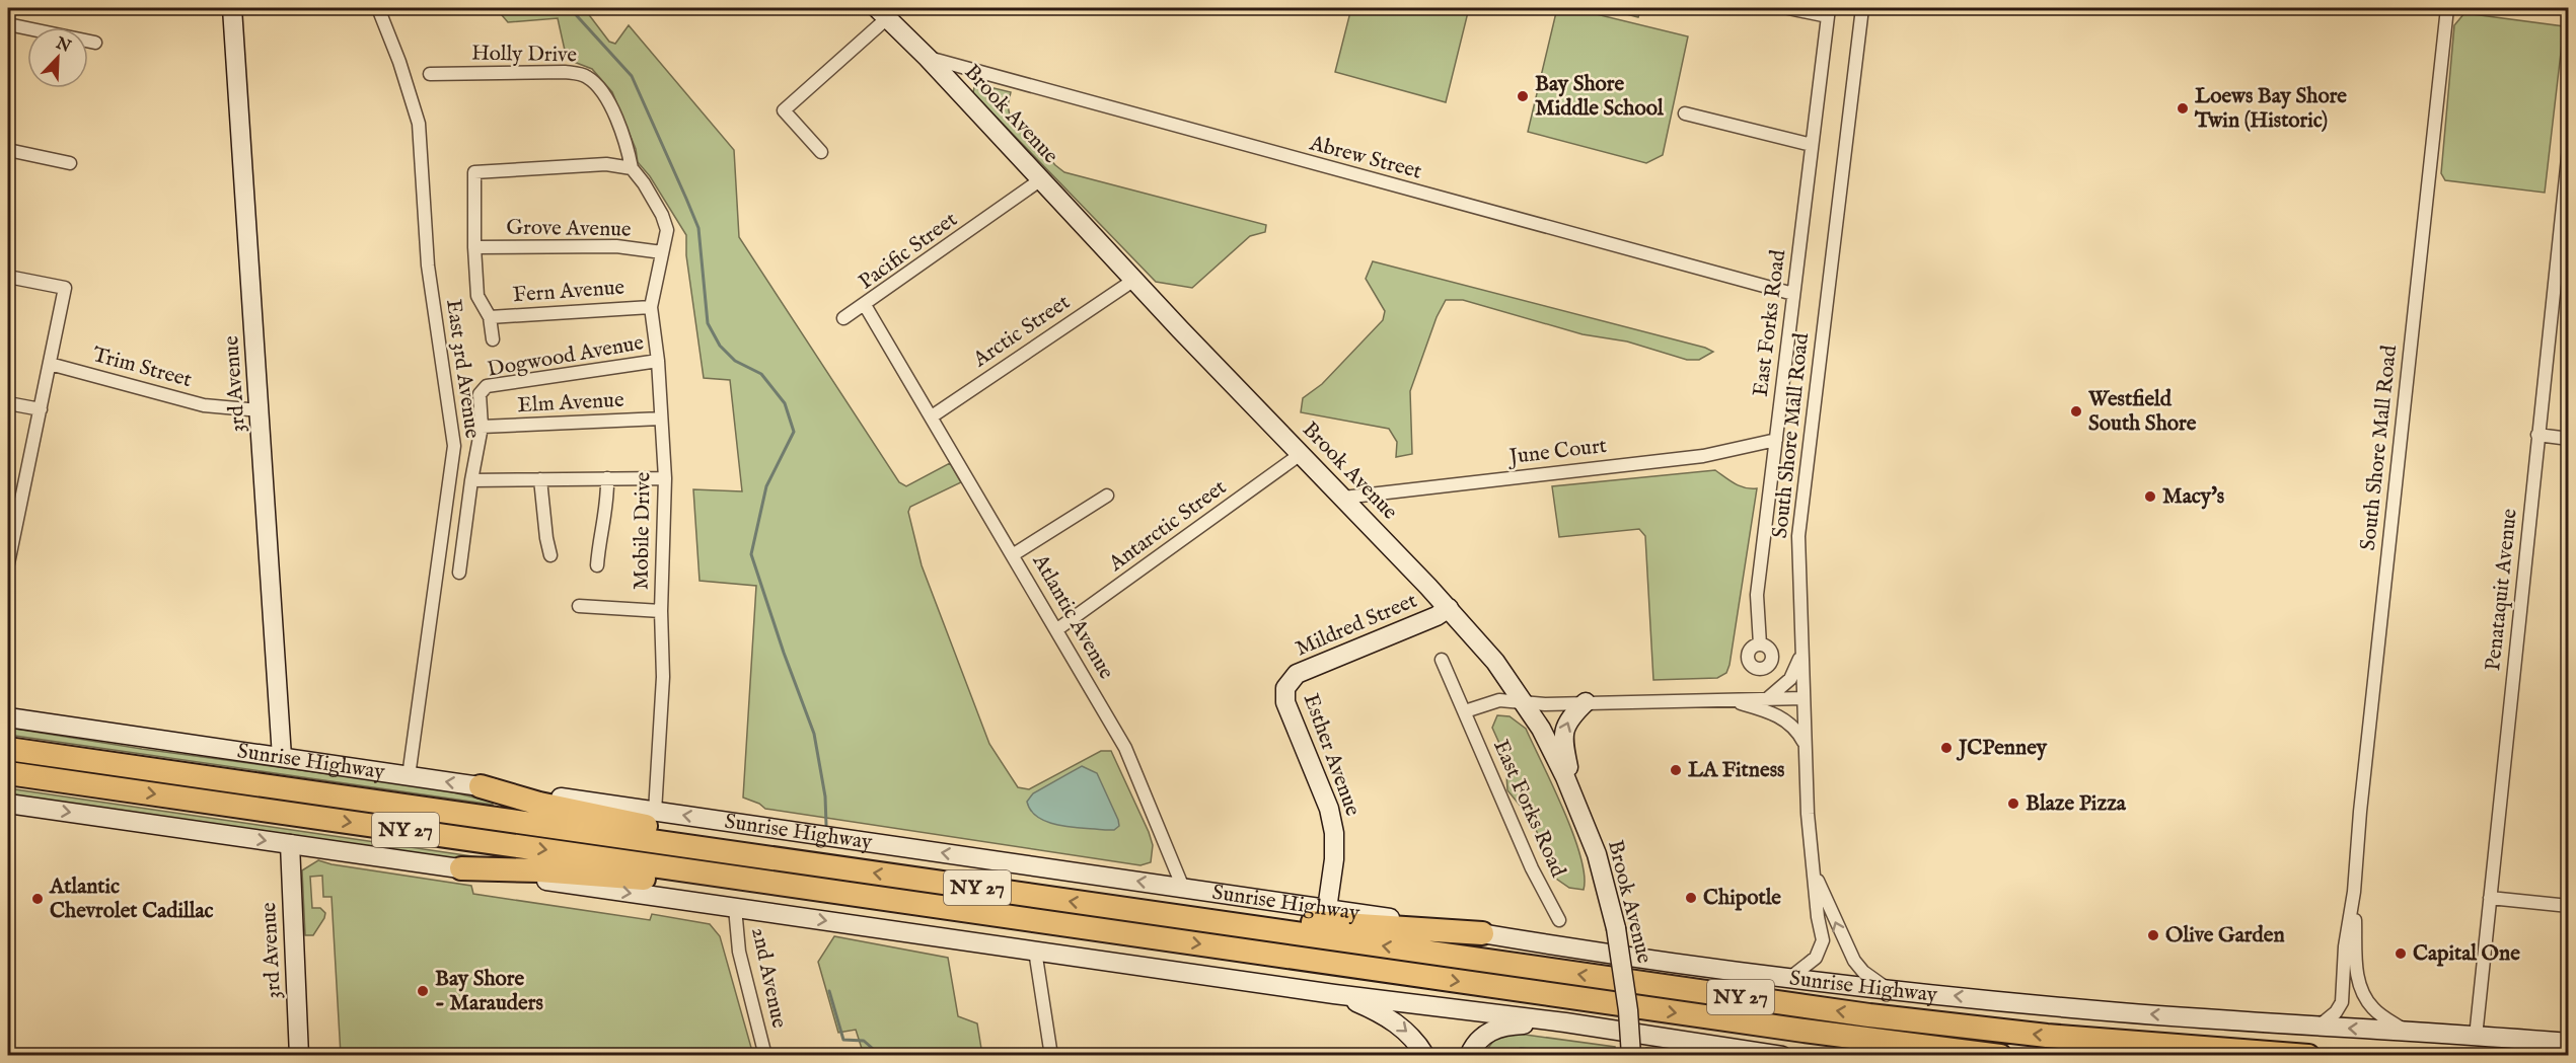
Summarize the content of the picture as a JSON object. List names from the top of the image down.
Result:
{
  "streets": {
    "highway": ["Sunrise Highway", "NY 27"],
    "main road": [
      "Brook Avenue",
      "3rd Avenue",
      "Mildred Street",
      "Esther Avenue"
    ],
    "street": [
      "Holly Drive",
      "Abrew Street",
      "Grove Avenue",
      "Pacific Street",
      "Fern Avenue",
      "East Forks Road",
      "Arctic Street",
      "Dogwood Avenue",
      "Trim Street",
      "East 3rd Avenue",
      "Elm Avenue",
      "South Shore Mall Road",
      "June Court",
      "Antarctic Street",
      "Mobile Drive",
      "Penataquit Avenue",
      "Atlantic Avenue",
      "2nd Avenue"
    ]
  },
  "crossings": [
    ["Holly Drive", "Grove Avenue"],
    ["Holly Drive", "Mobile Drive"],
    ["Brook Avenue", "Abrew Street"],
    ["Brook Avenue", "Pacific Street"],
    ["Brook Avenue", "Arctic Street"],
    ["Brook Avenue", "June Court"],
    ["Brook Avenue", "Antarctic Street"],
    ["Brook Avenue", "Mildred Street"],
    ["Abrew Street", "East Forks Road"],
    ["Grove Avenue", "Mobile Drive"],
    ["Pacific Street", "Atlantic Avenue"],
    ["Fern Avenue", "Mobile Drive"],
    ["East Forks Road", "June Court"],
    ["Arctic Street", "Atlantic Avenue"],
    ["Dogwood Avenue", "Elm Avenue"],
    ["Dogwood Avenue", "Mobile Drive"],
    ["Trim Street", "3rd Avenue"],
    ["East 3rd Avenue", "Sunrise Highway"],
    ["3rd Avenue", "Sunrise Highway"],
    ["Elm Avenue", "Mobile Drive"],
    ["South Shore Mall Road", "Sunrise Highway"],
    ["Antarctic Street", "Atlantic Avenue"],
    ["Mobile Drive", "Sunrise Highway"],
    ["Penataquit Avenue", "Sunrise Highway"],
    ["Atlantic Avenue", "Sunrise Highway"],
    ["Mildred Street", "Esther Avenue"],
    ["Esther Avenue", "Sunrise Highway"]
  ],
  "places": [
    "Bay Shore Middle School",
    "Loews Bay Shore Twin (Historic)",
    "Westfield South Shore",
    "Macy's",
    "JCPenney",
    "LA Fitness",
    "Blaze Pizza",
    "Chipotle",
    "Atlantic Chevrolet Cadillac",
    "Olive Garden",
    "Capital One",
    "Bay Shore - Marauders"
  ],
  "north": "top right"
}
